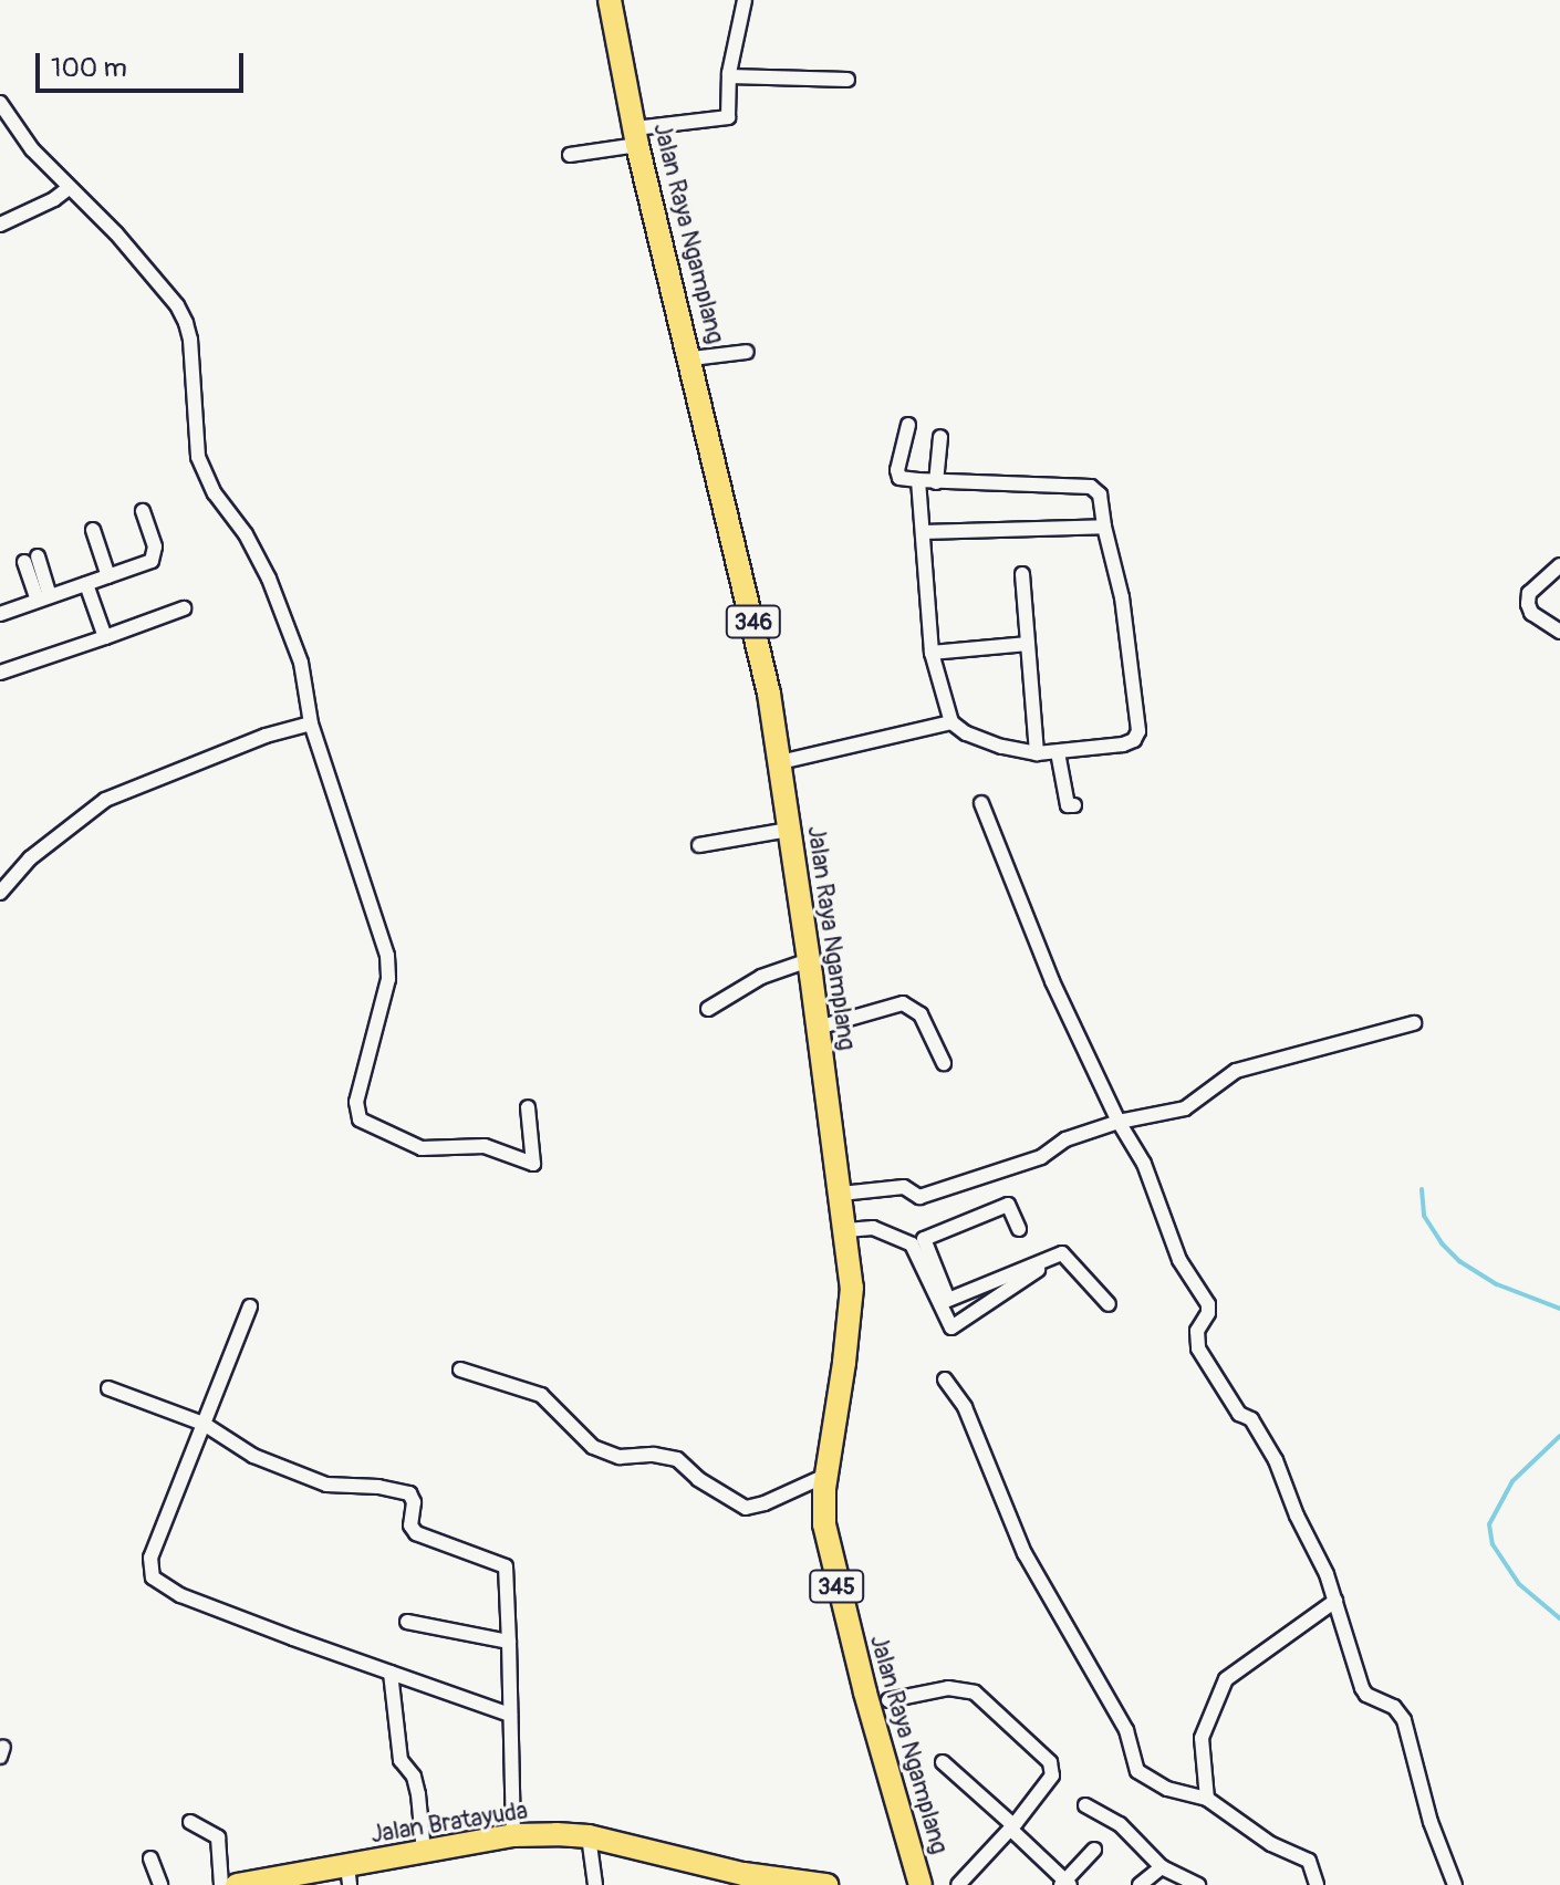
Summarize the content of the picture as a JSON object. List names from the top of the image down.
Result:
{
  "streets": {
    "main road": [
      "Jalan Raya Ngamplang",
      "346",
      "345",
      "Jalan Bratayuda"
    ]
  },
  "scale_bar": "100 m"
}
